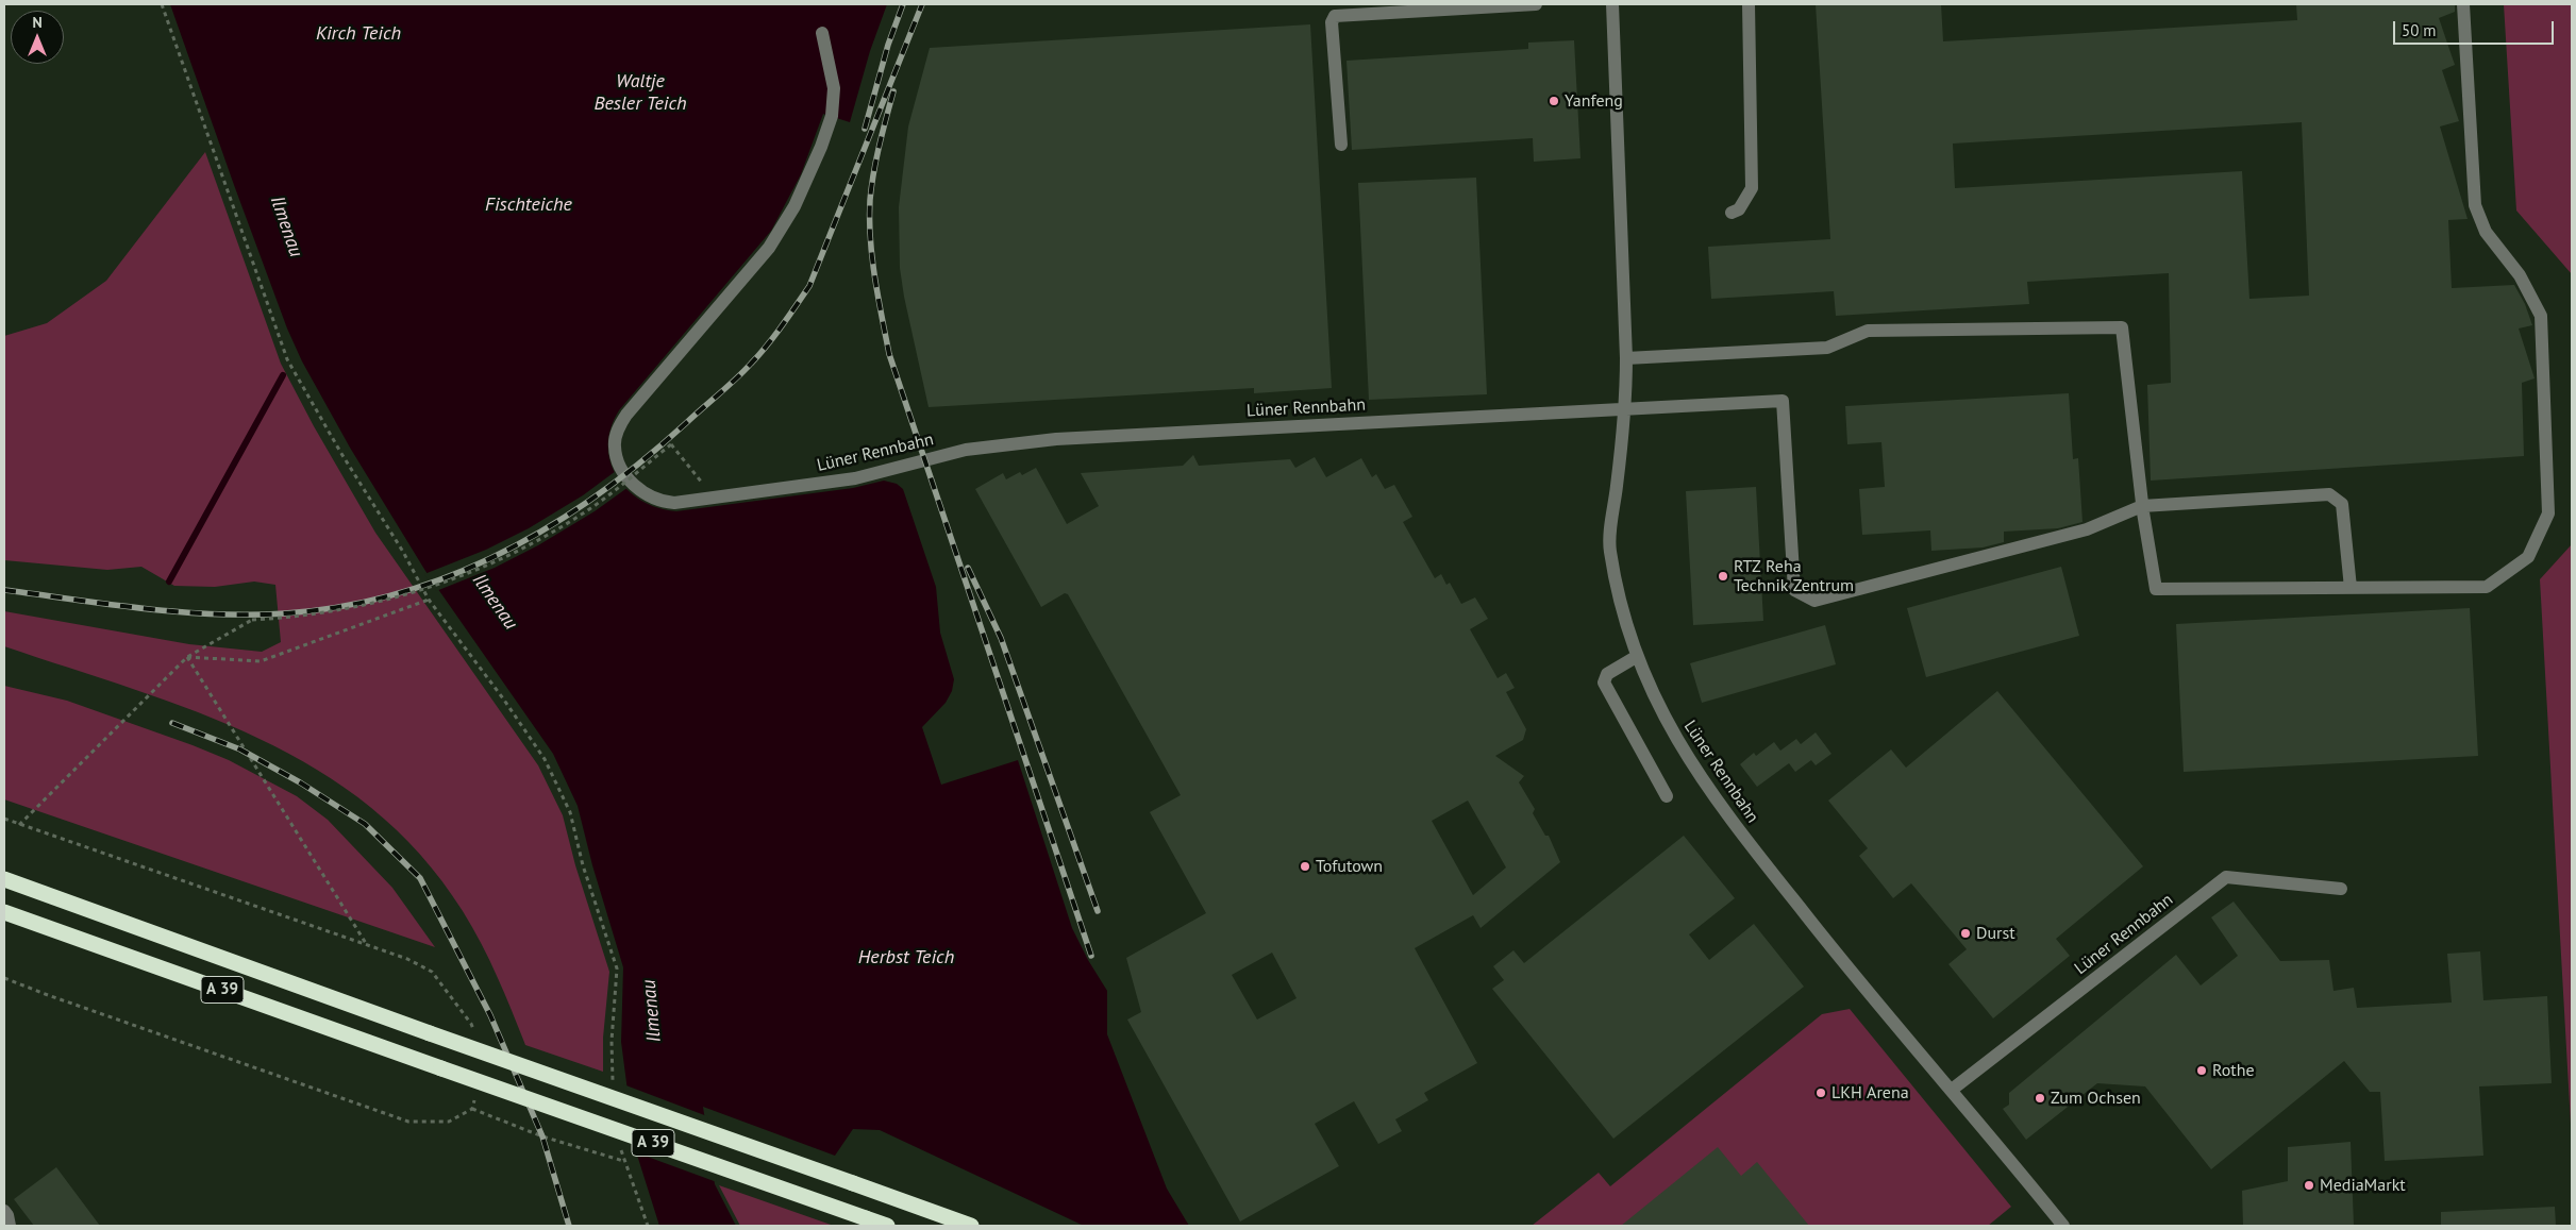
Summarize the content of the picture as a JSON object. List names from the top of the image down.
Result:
{
  "streets": {
    "highway": ["A 39"],
    "street": ["Lüner Rennbahn"]
  },
  "water": [
    "Kirch Teich",
    "Waltje Besler Teich",
    "Fischteiche",
    "Ilmenau",
    "Herbst Teich"
  ],
  "places": [
    "Yanfeng",
    "RTZ Reha Technik Zentrum",
    "Tofutown",
    "Durst",
    "Rothe",
    "LKH Arena",
    "Zum Ochsen",
    "MediaMarkt"
  ],
  "scale_bar": "50 m",
  "north": "top"
}
